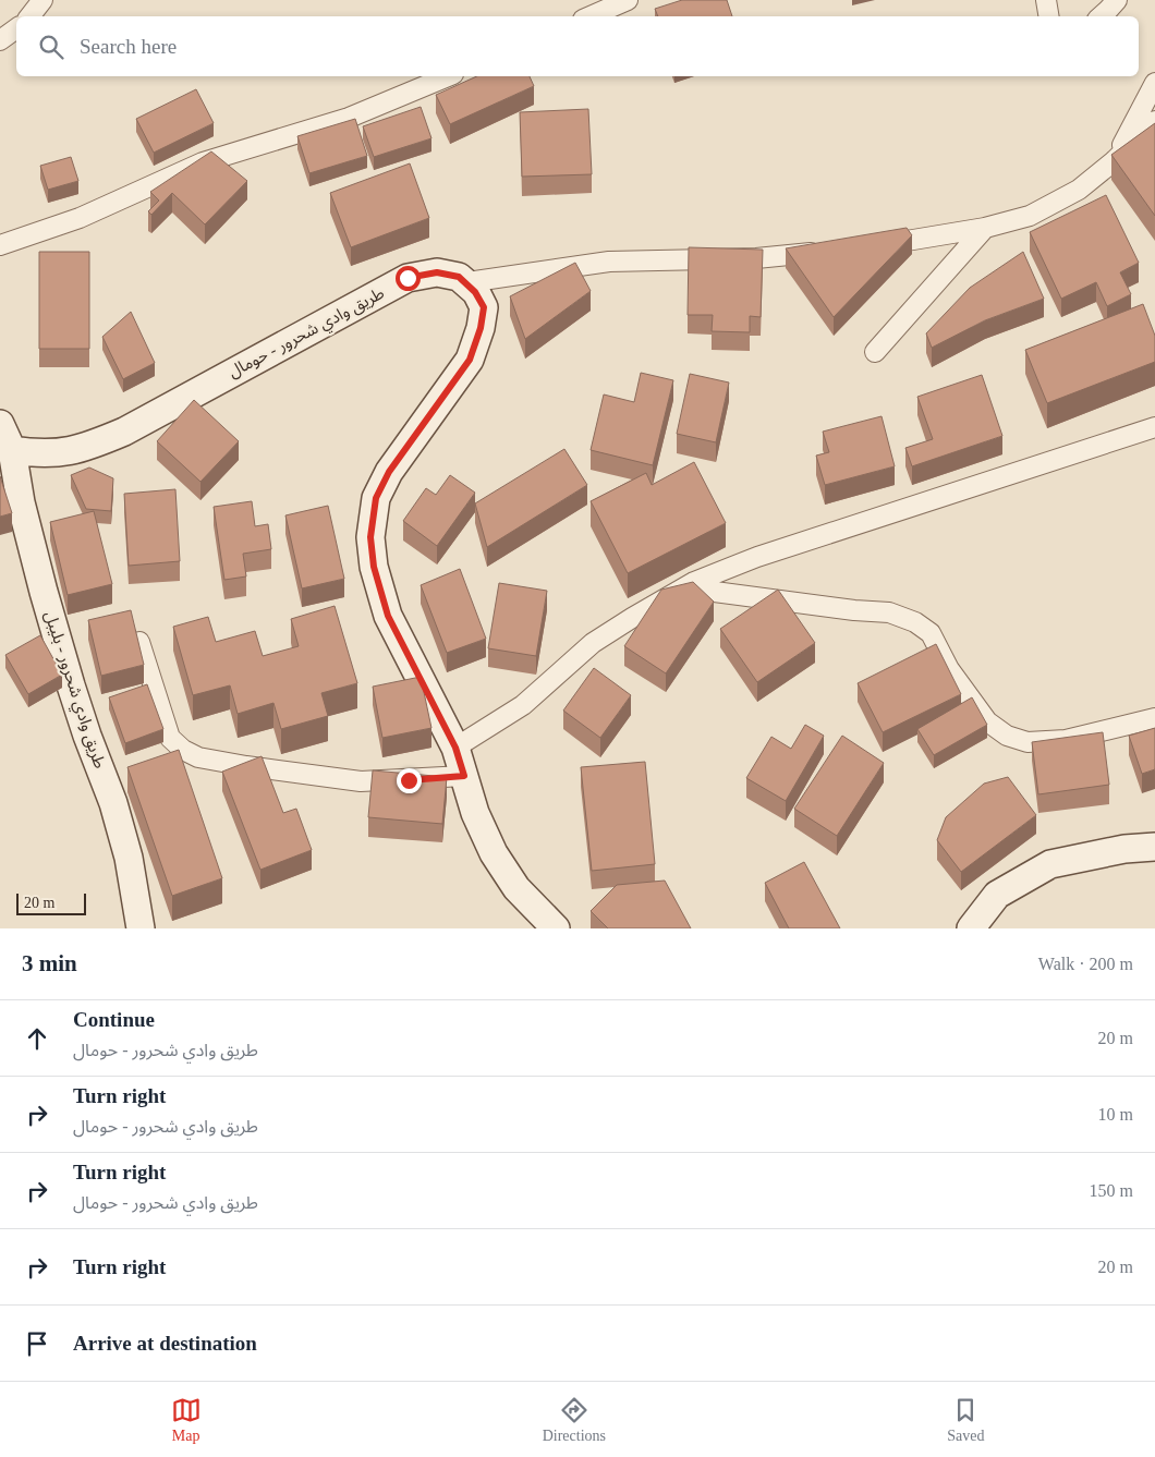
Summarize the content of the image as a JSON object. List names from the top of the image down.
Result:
{
  "streets": {
    "main road": ["طريق وادي شحرور - حومال", "طريق وادي شحرور - بليبل"]
  },
  "crossings": [
    ["طريق وادي شحرور - حومال", "طريق وادي شحرور - بليبل"]
  ],
  "scale_bar": "20 m",
  "page": {
    "search": "Search here",
    "scale": "20 m",
    "heading": ["3 min", "Walk · 200 m"],
    "list": [
      ["Continue", "طريق وادي شحرور - حومال", "20 m"],
      ["Turn right", "طريق وادي شحرور - حومال", "10 m"],
      ["Turn right", "طريق وادي شحرور - حومال", "150 m"],
      ["Turn right", "20 m"],
      "Arrive at destination"
    ],
    "nav": ["Map", "Directions", "Saved"]
  }
}
